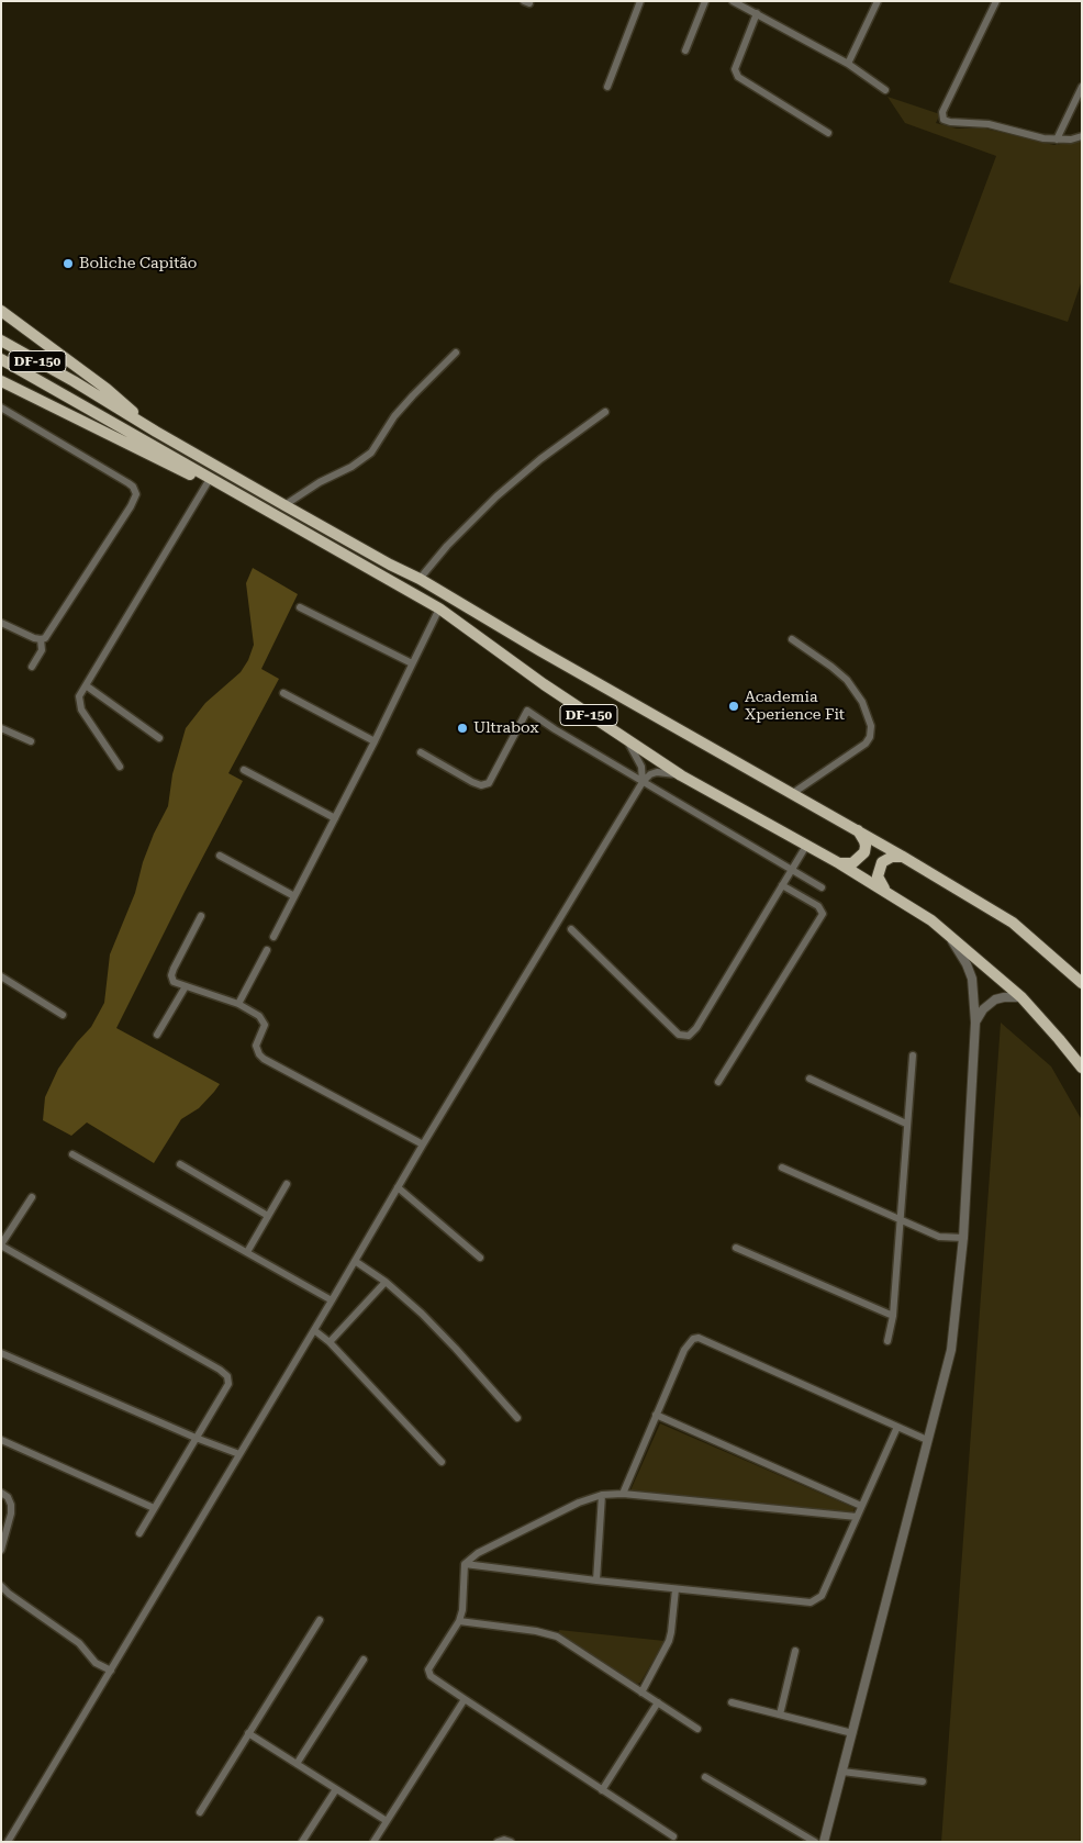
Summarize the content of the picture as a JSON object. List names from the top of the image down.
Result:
{
  "streets": {
    "main road": ["DF-150"]
  },
  "places": ["Boliche Capitão", "Academia Xperience Fit", "Ultrabox"]
}
